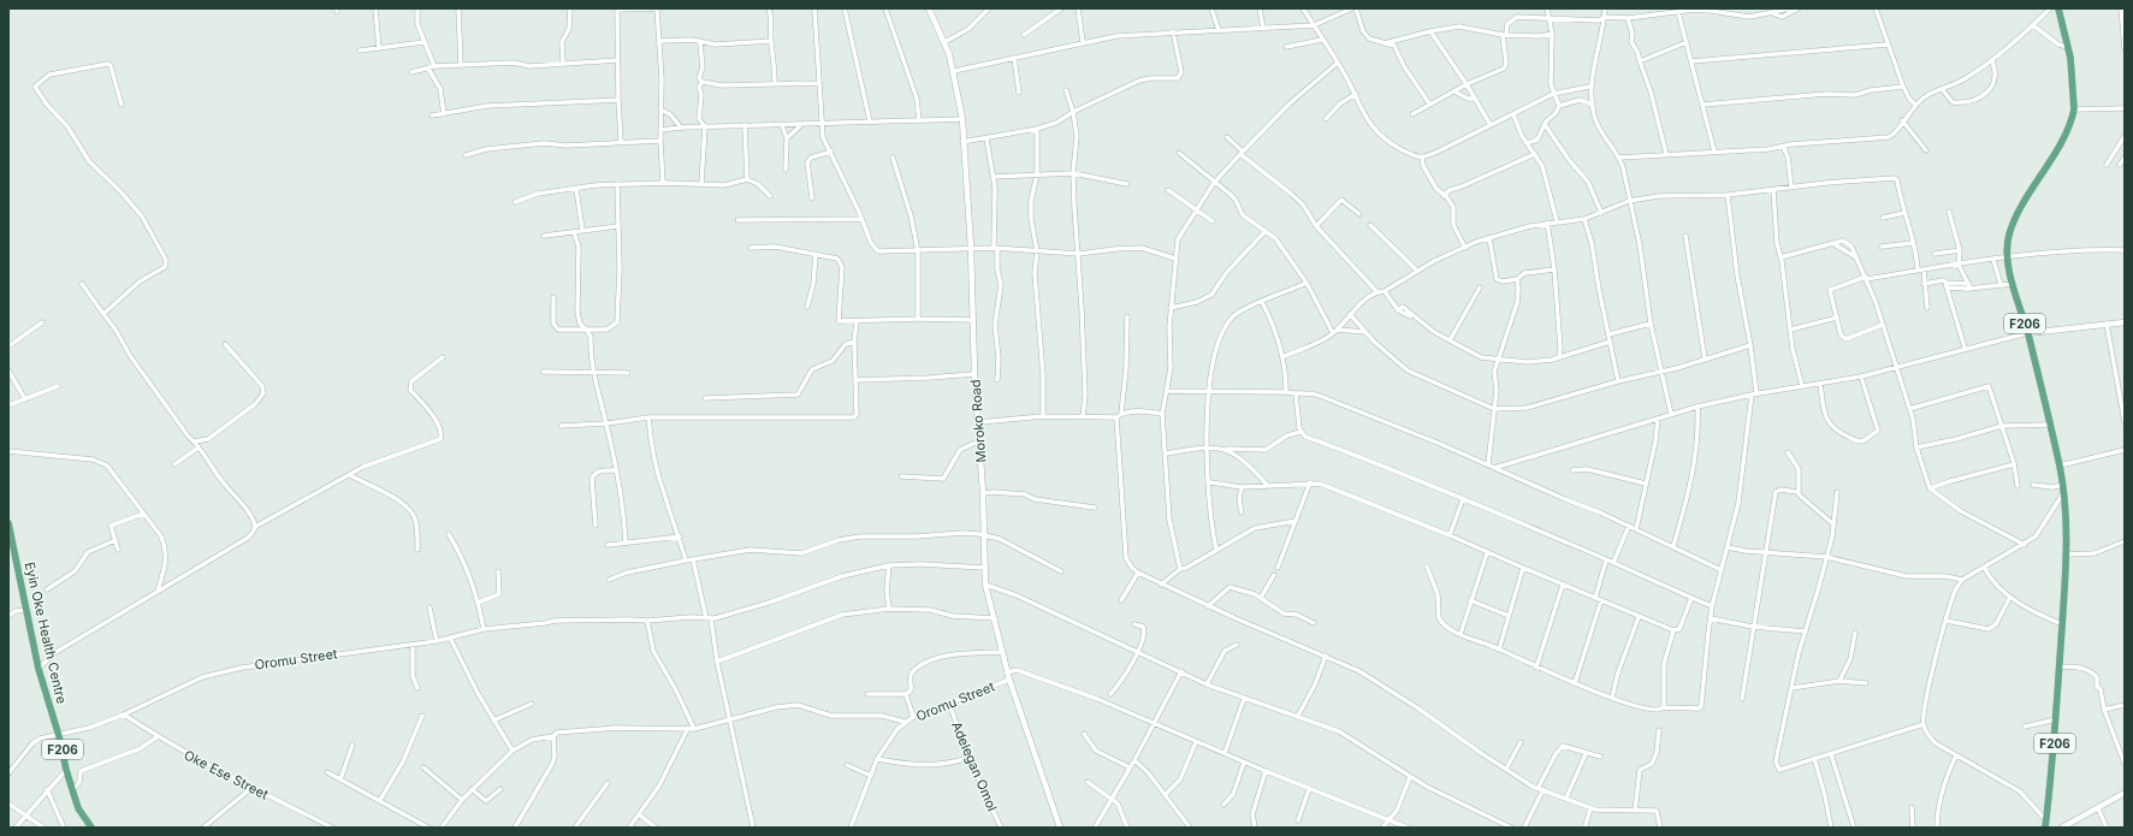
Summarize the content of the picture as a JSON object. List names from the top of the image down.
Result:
{
  "streets": {
    "main road": ["F206", "Eyin Oke Health Centre"],
    "street": [
      "Moroko Road",
      "Oromu Street",
      "Adelegan Omol",
      "Oke Ese Street"
    ]
  },
  "crossings": [
    ["Moroko Road", "Oromu Street"],
    ["Eyin Oke Health Centre", "Oromu Street"],
    ["Oromu Street", "Adelegan Omol"],
    ["Oromu Street", "Oke Ese Street"]
  ]
}
